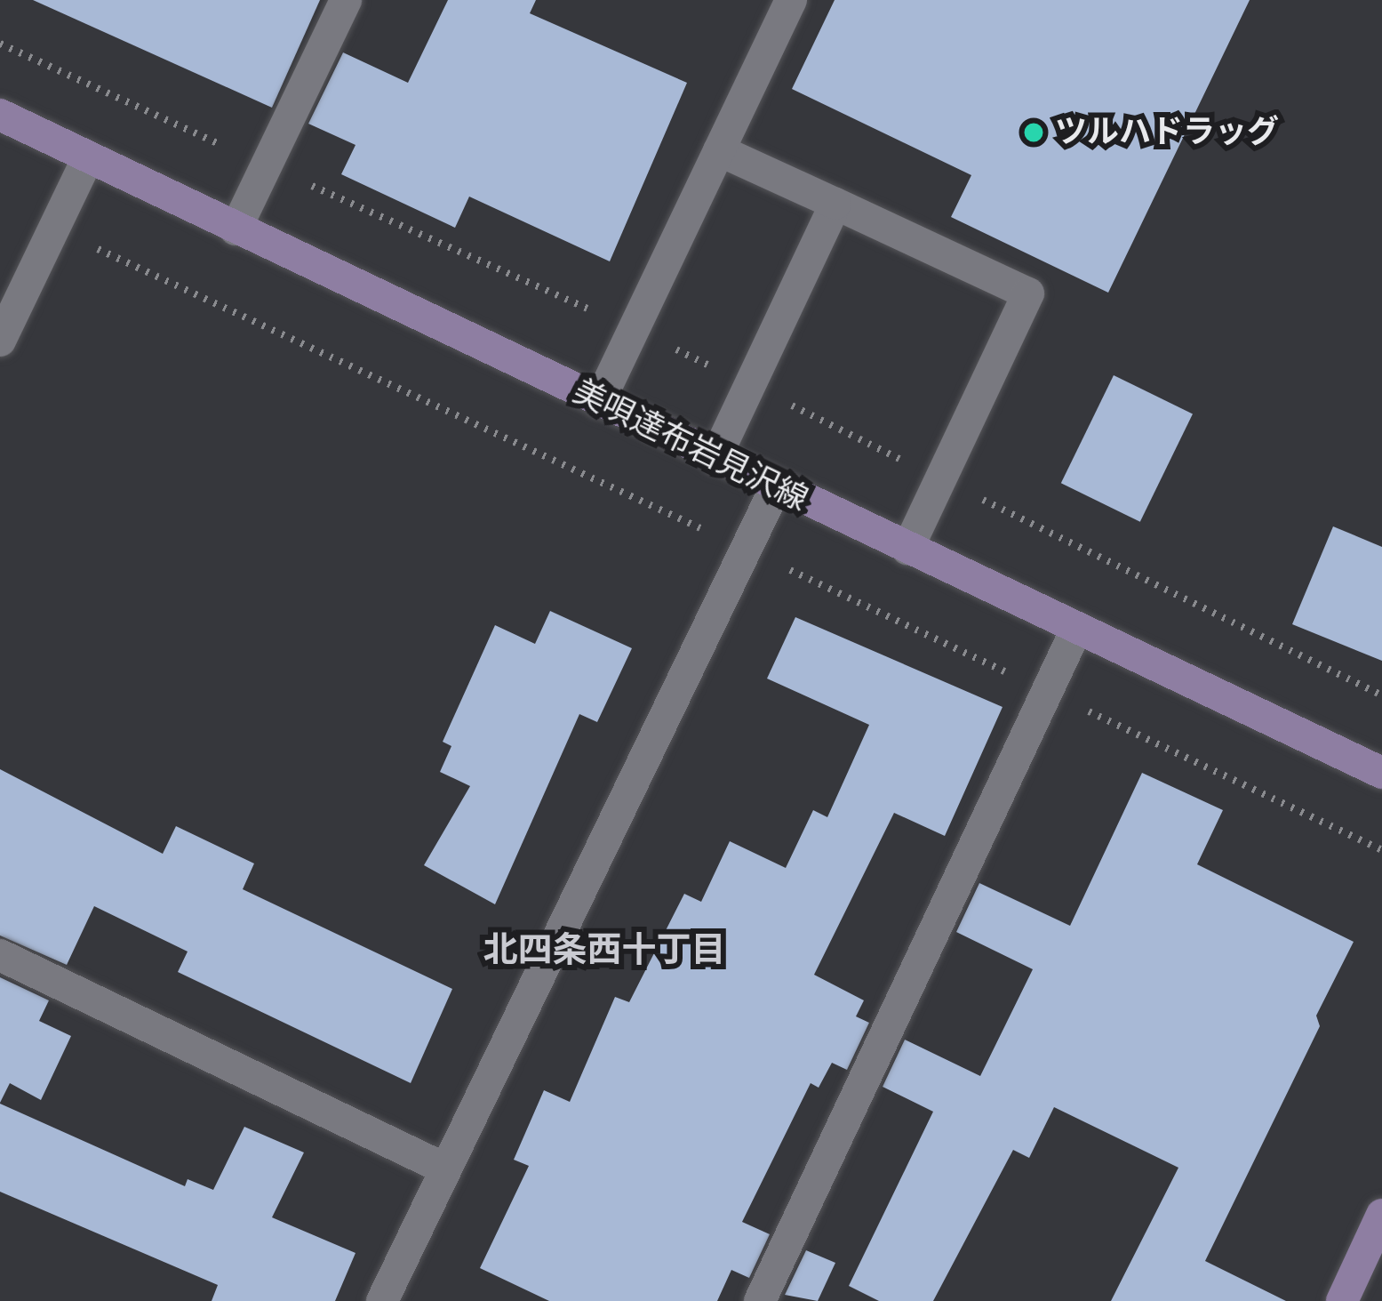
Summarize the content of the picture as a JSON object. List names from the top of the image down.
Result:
{
  "streets": {
    "main road": ["美唄達布岩見沢線"]
  },
  "districts": ["北四条西十丁目"],
  "places": ["ツルハドラッグ"]
}
